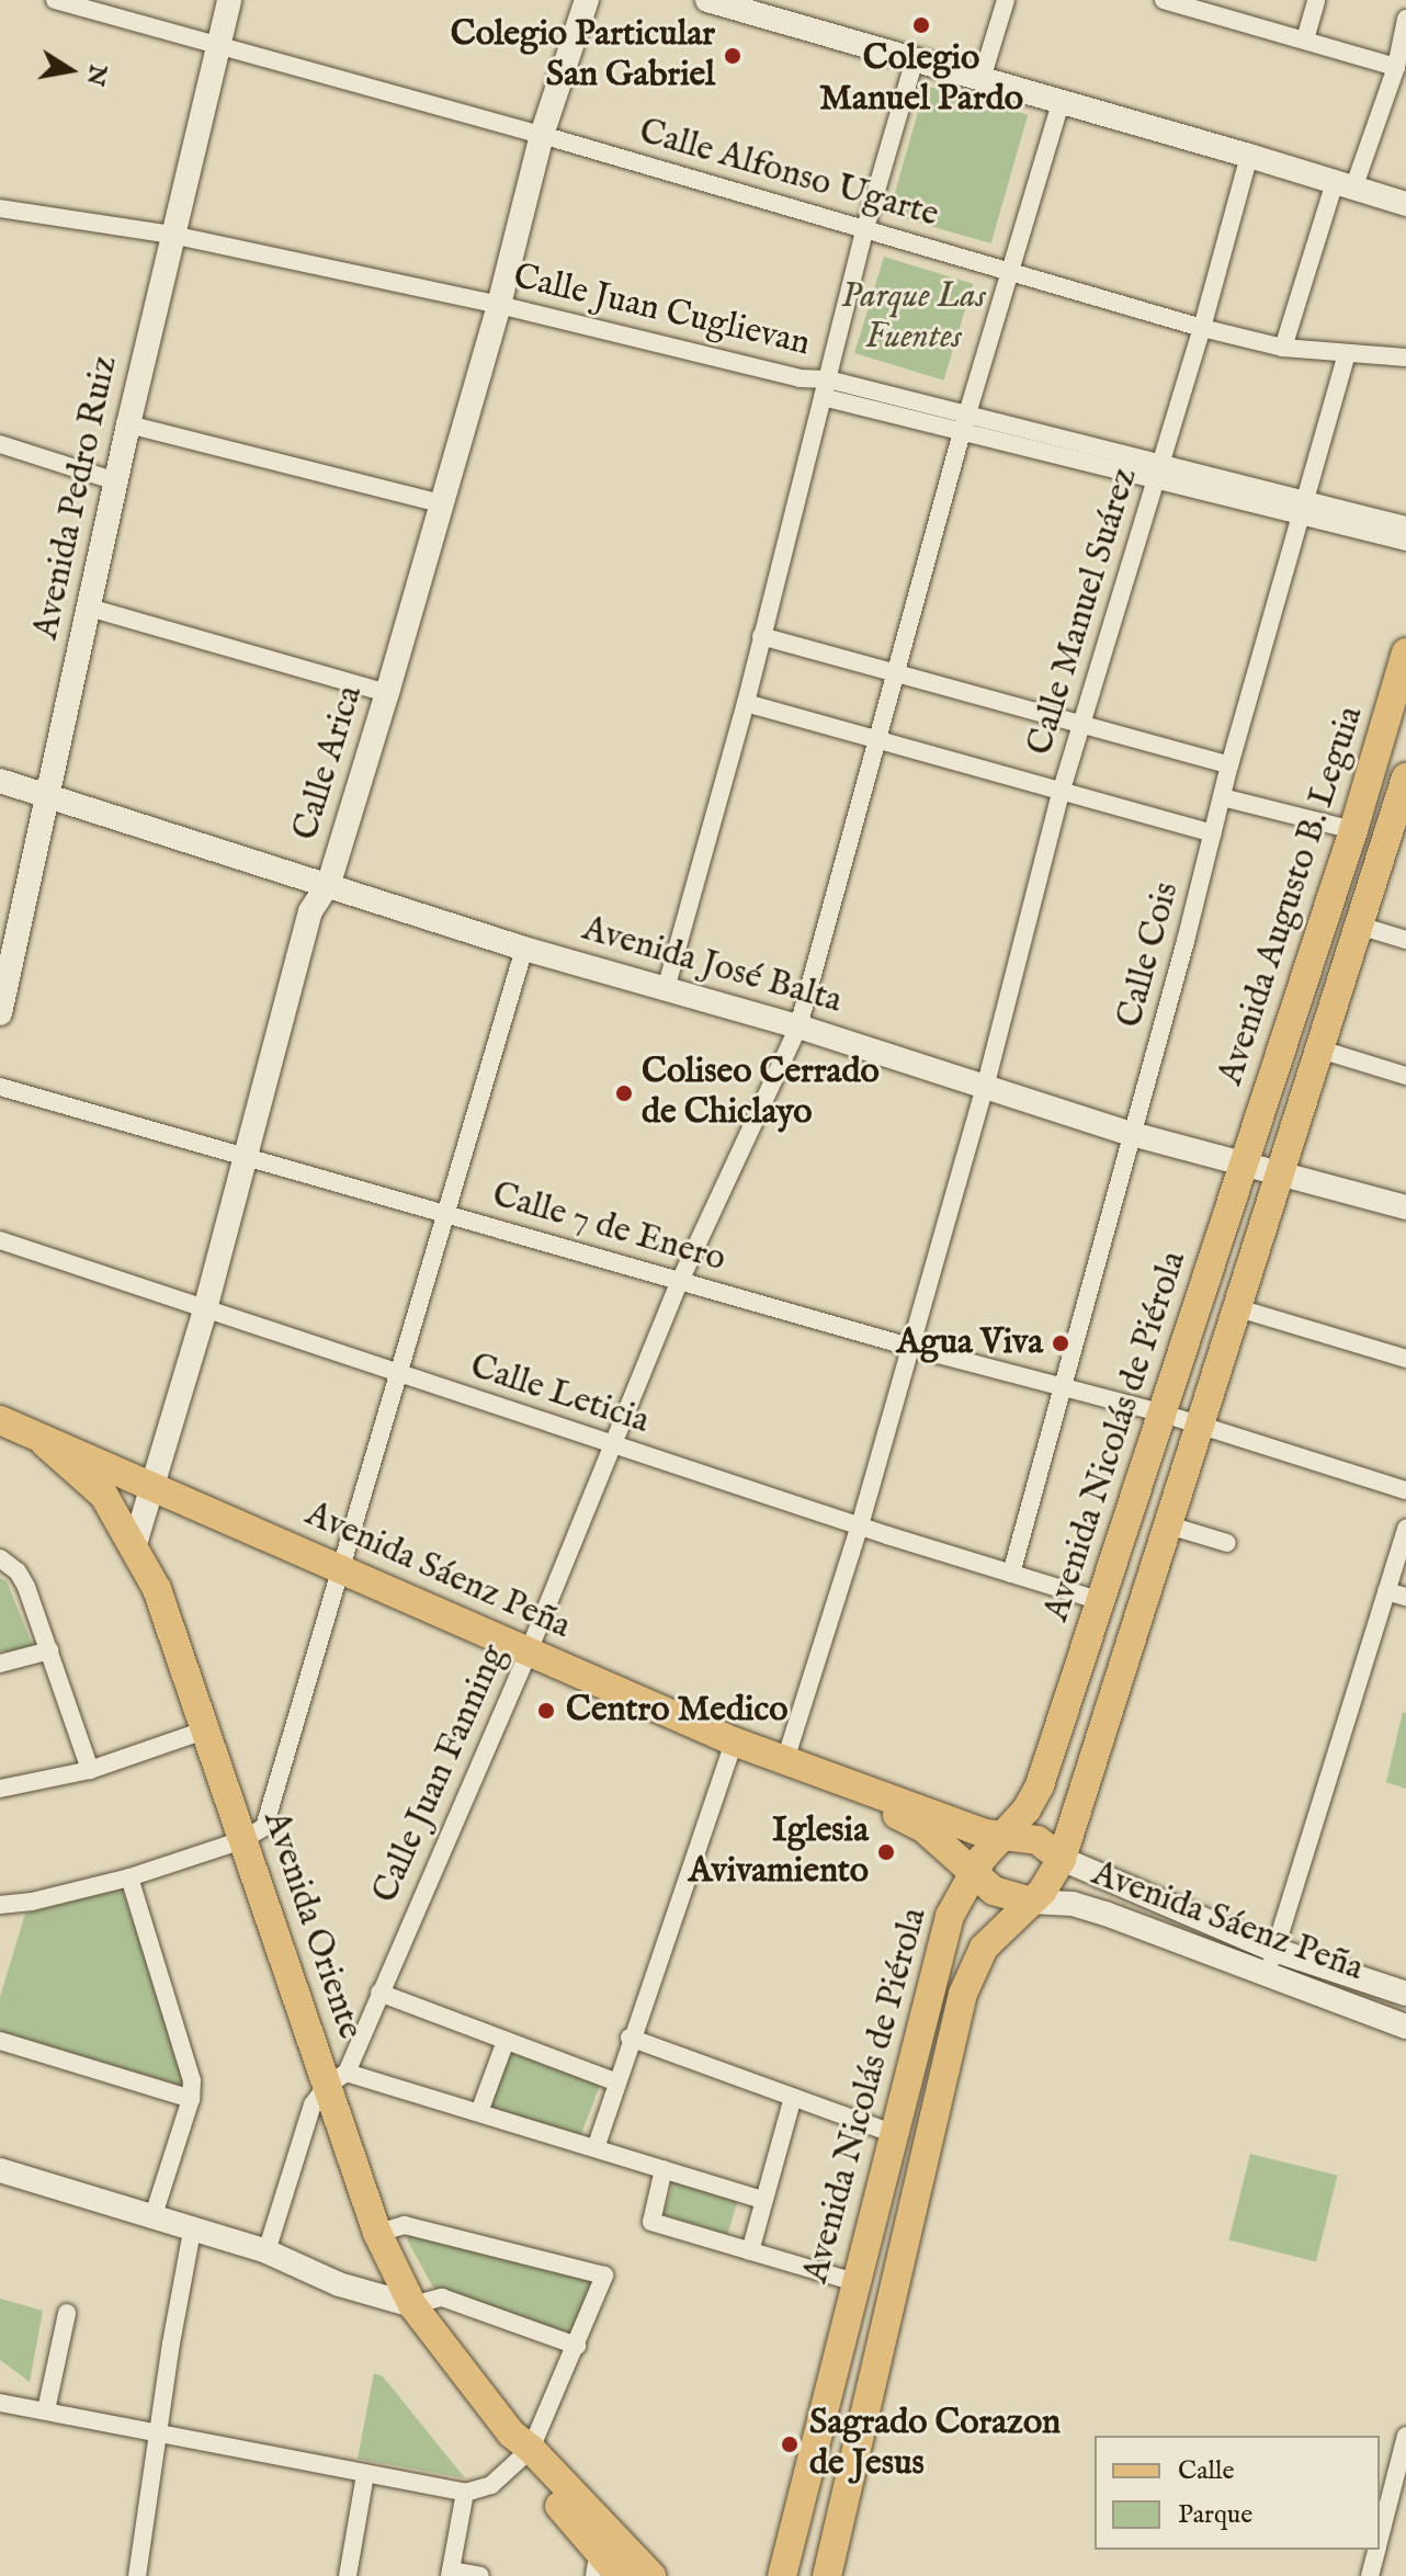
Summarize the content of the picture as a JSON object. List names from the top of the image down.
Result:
{
  "streets": {
    "main road": [
      "Avenida Augusto B. Leguia",
      "Avenida Nicolás de Piérola",
      "Avenida Sáenz Peña",
      "Avenida Oriente"
    ],
    "street": [
      "Calle Alfonso Ugarte",
      "Calle Juan Cuglievan",
      "Avenida Pedro Ruiz",
      "Calle Manuel Suárez",
      "Calle Arica",
      "Calle Cois",
      "Avenida José Balta",
      "Calle 7 de Enero",
      "Calle Leticia",
      "Calle Juan Fanning"
    ]
  },
  "crossings": [
    ["Calle Alfonso Ugarte", "Avenida Pedro Ruiz"],
    ["Calle Alfonso Ugarte", "Calle Manuel Suárez"],
    ["Calle Alfonso Ugarte", "Calle Arica"],
    ["Calle Alfonso Ugarte", "Calle Cois"],
    ["Calle Alfonso Ugarte", "Calle Juan Fanning"],
    ["Calle Juan Cuglievan", "Avenida Pedro Ruiz"],
    ["Calle Juan Cuglievan", "Calle Manuel Suárez"],
    ["Calle Juan Cuglievan", "Calle Arica"],
    ["Calle Juan Cuglievan", "Calle Cois"],
    ["Calle Juan Cuglievan", "Calle Juan Fanning"],
    ["Avenida Pedro Ruiz", "Avenida José Balta"],
    ["Calle Manuel Suárez", "Avenida José Balta"],
    ["Calle Manuel Suárez", "Calle 7 de Enero"],
    ["Calle Manuel Suárez", "Calle Leticia"],
    ["Calle Manuel Suárez", "Avenida Sáenz Peña"],
    ["Calle Arica", "Avenida José Balta"],
    ["Calle Arica", "Calle 7 de Enero"],
    ["Calle Arica", "Calle Leticia"],
    ["Calle Arica", "Avenida Sáenz Peña"],
    ["Calle Arica", "Avenida Oriente"],
    ["Avenida Augusto B. Leguia", "Avenida José Balta"],
    ["Avenida Augusto B. Leguia", "Avenida Nicolás de Piérola"],
    ["Calle Cois", "Avenida José Balta"],
    ["Calle Cois", "Calle 7 de Enero"],
    ["Calle Cois", "Calle Leticia"],
    ["Avenida José Balta", "Avenida Nicolás de Piérola"],
    ["Avenida José Balta", "Calle Juan Fanning"],
    ["Calle 7 de Enero", "Avenida Nicolás de Piérola"],
    ["Calle 7 de Enero", "Calle Juan Fanning"],
    ["Calle Leticia", "Avenida Nicolás de Piérola"],
    ["Calle Leticia", "Calle Juan Fanning"],
    ["Avenida Nicolás de Piérola", "Avenida Sáenz Peña"],
    ["Avenida Sáenz Peña", "Calle Juan Fanning"],
    ["Avenida Sáenz Peña", "Avenida Oriente"],
    ["Calle Juan Fanning", "Avenida Oriente"]
  ],
  "parks": ["Parque Las Fuentes"],
  "places": [
    "Colegio Manuel Pardo",
    "Colegio Particular San Gabriel",
    "Coliseo Cerrado de Chiclayo",
    "Agua Viva",
    "Centro Medico",
    "Iglesia Avivamiento",
    "Sagrado Corazon de Jesus"
  ],
  "legend": ["Calle", "Parque"],
  "north": "right"
}
